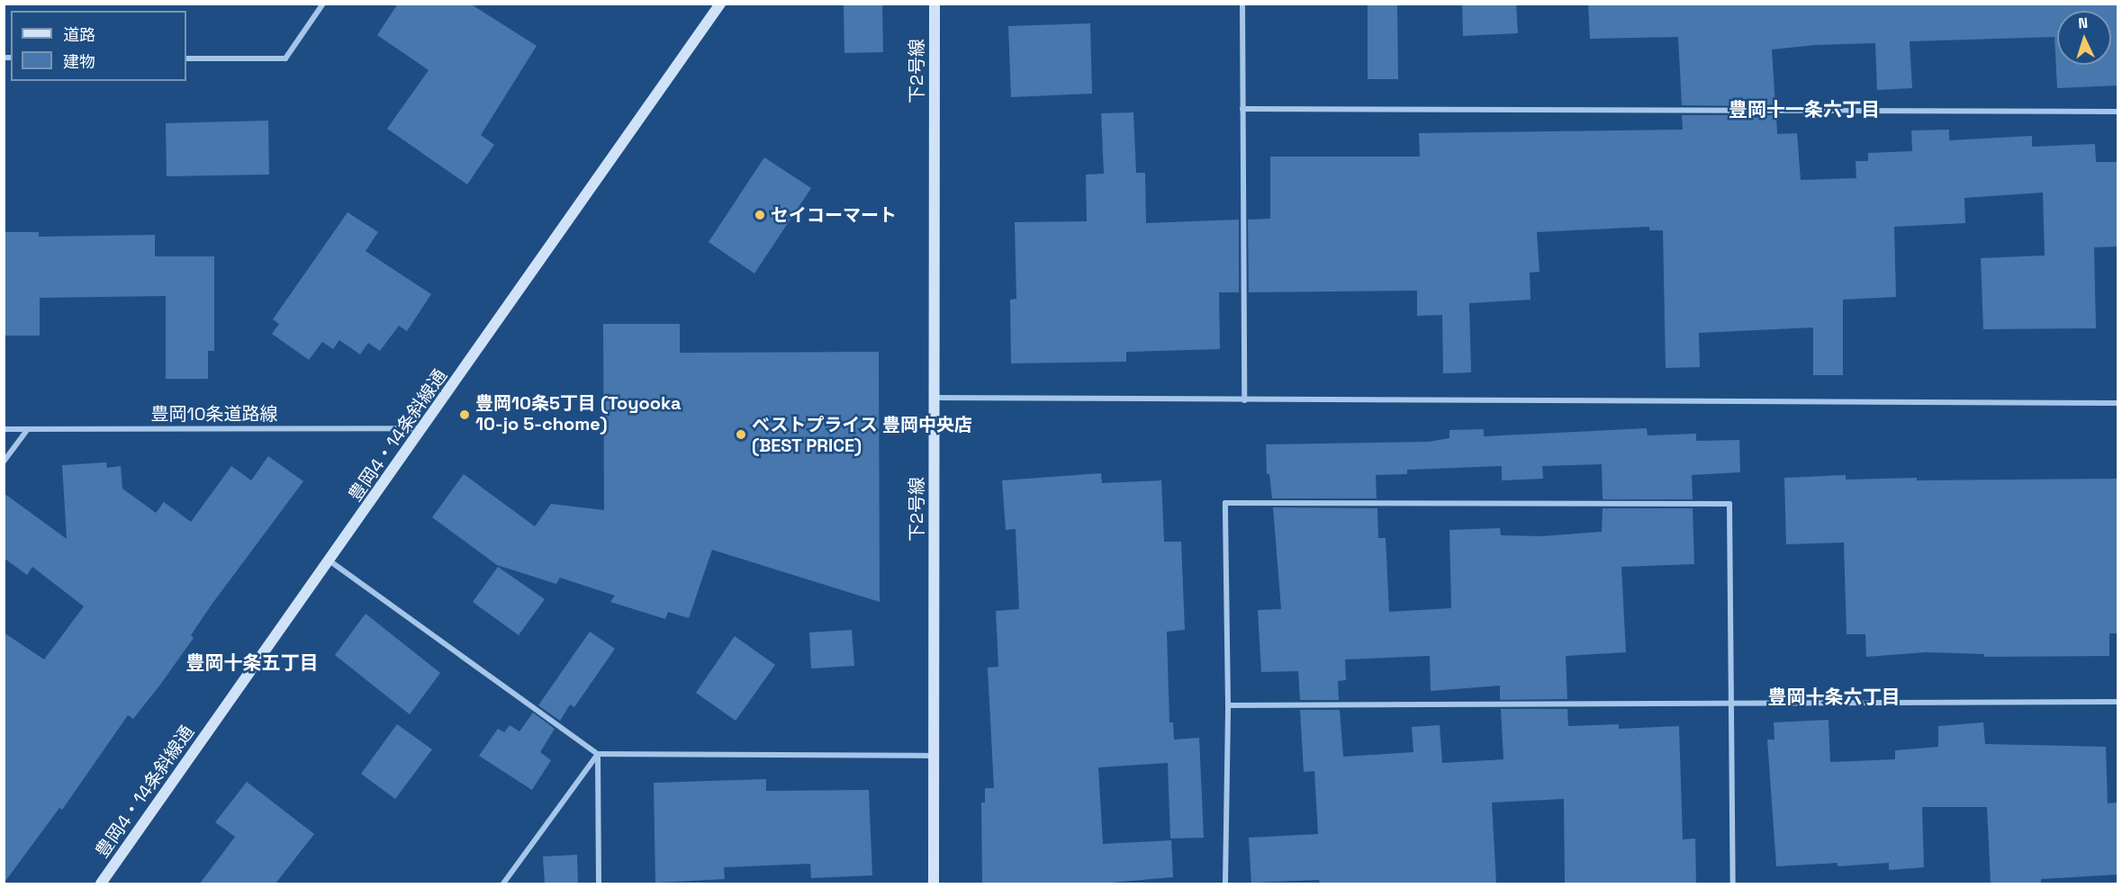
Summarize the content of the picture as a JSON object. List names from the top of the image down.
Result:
{
  "streets": {
    "street": ["下2号線", "豊岡10条道路線", "豊岡4・14条斜線通"]
  },
  "crossings": [
    ["豊岡10条道路線", "豊岡4・14条斜線通"]
  ],
  "districts": ["豊岡十一条六丁目", "豊岡十条五丁目", "豊岡十条六丁目"],
  "places": ["セイコーマート", "豊岡10条5丁目 (Toyooka 10-jo 5-chome)", "ベストプライス 豊岡中央店 (BEST PRICE)"],
  "legend": ["道路", "建物"],
  "north": "top"
}
